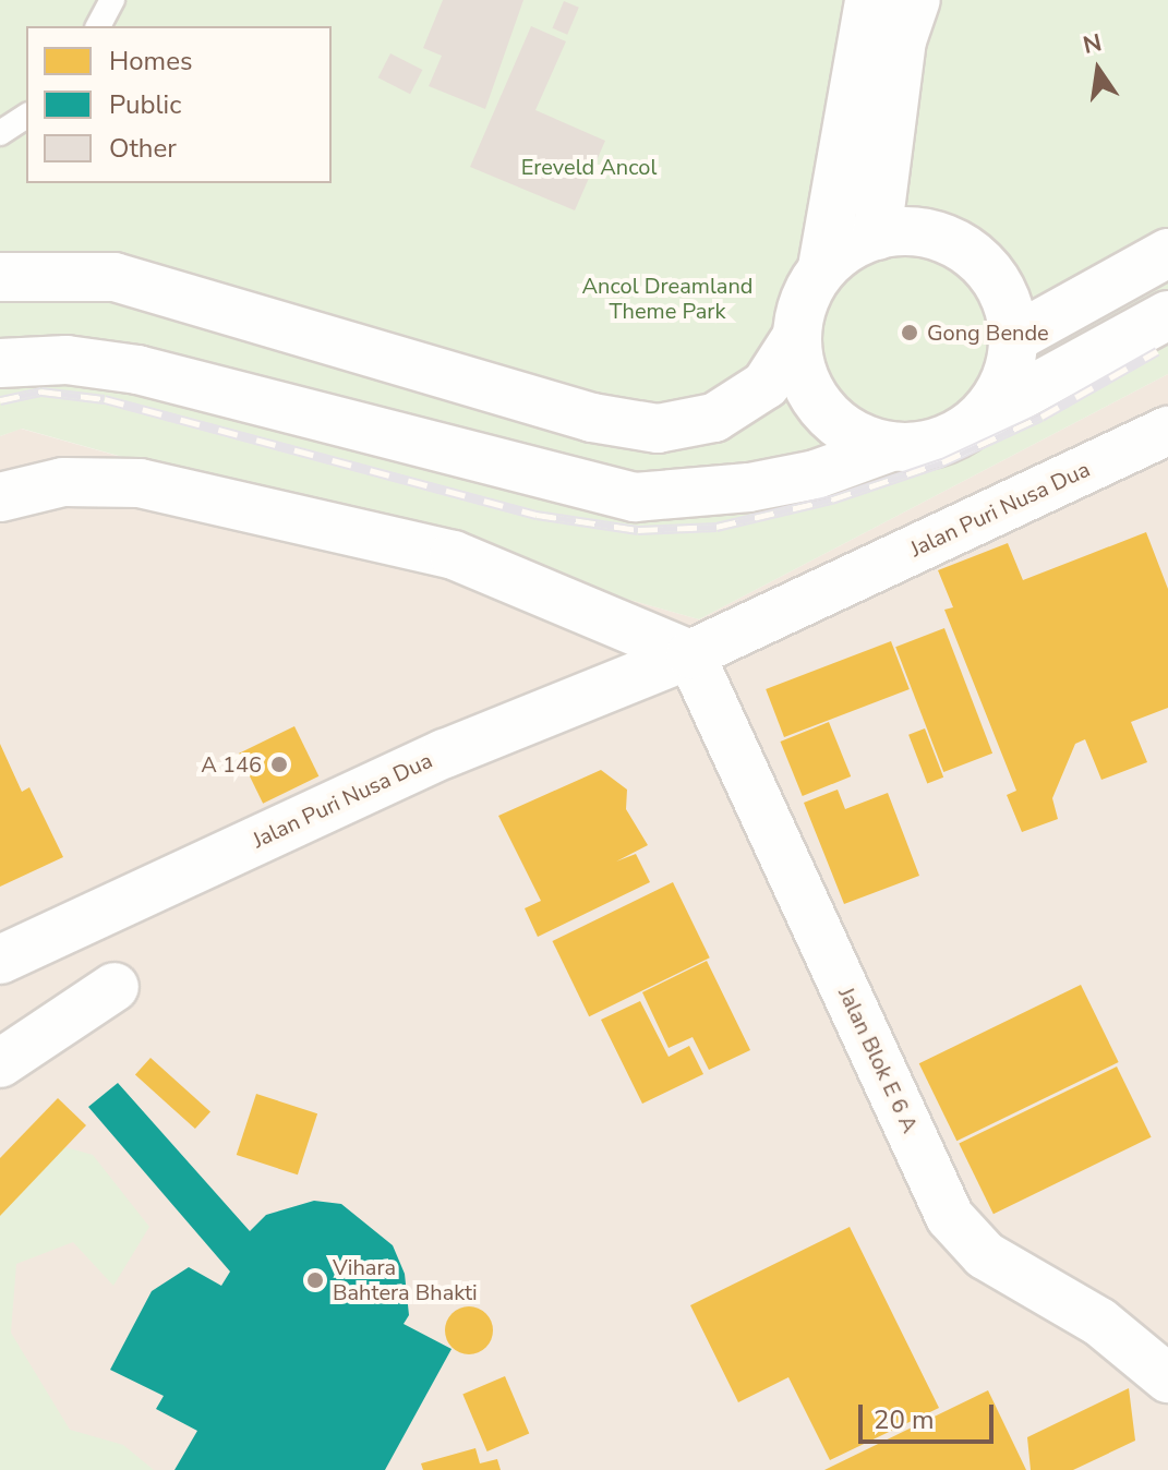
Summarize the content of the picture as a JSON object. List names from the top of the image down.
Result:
{
  "streets": {
    "street": ["Jalan Puri Nusa Dua", "Jalan Blok E 6 A"]
  },
  "crossings": [
    ["Jalan Puri Nusa Dua", "Jalan Blok E 6 A"]
  ],
  "parks": ["Ereveld Ancol", "Ancol Dreamland Theme Park"],
  "places": ["Gong Bende", "A 146", "Vihara Bahtera Bhakti"],
  "legend": ["Homes", "Public", "Other"],
  "scale_bar": "20 m",
  "north": "top"
}
